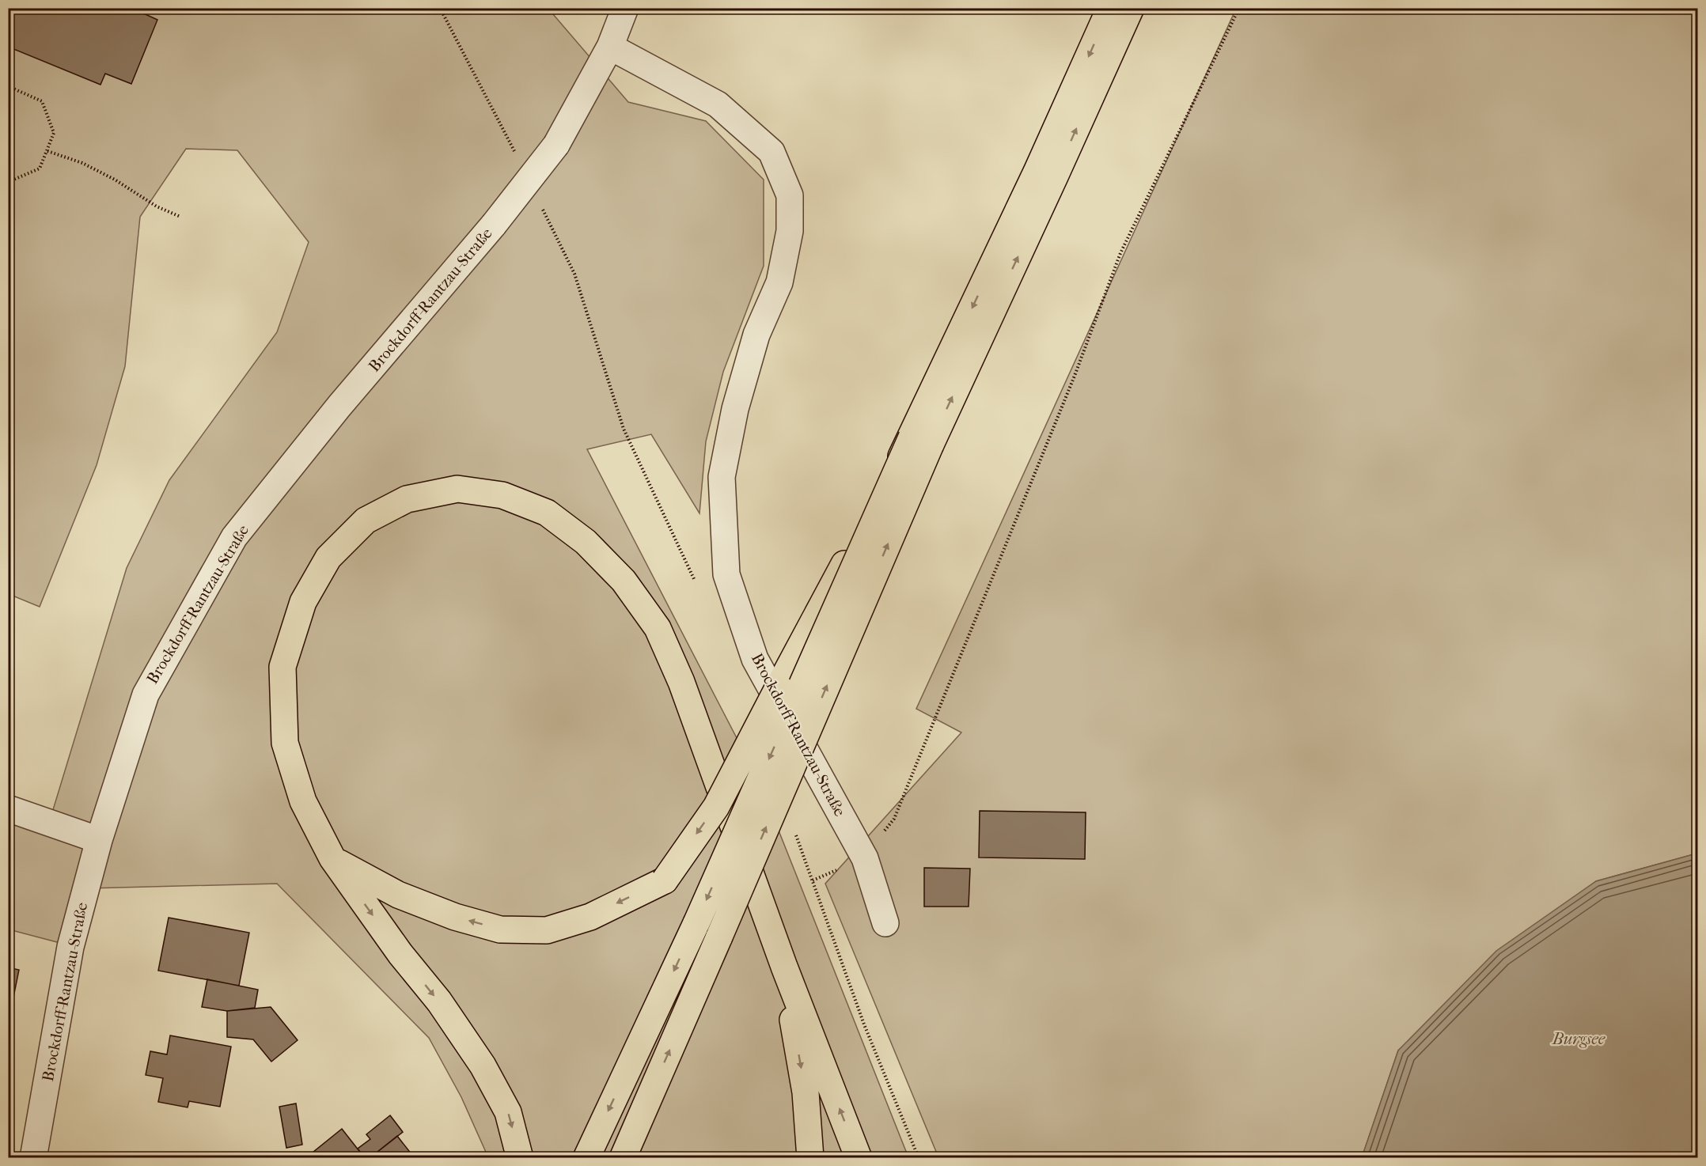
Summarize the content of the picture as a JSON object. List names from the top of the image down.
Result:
{
  "streets": {
    "street": ["Brockdorff-Rantzau-Straße"]
  },
  "water": ["Burgsee"]
}
